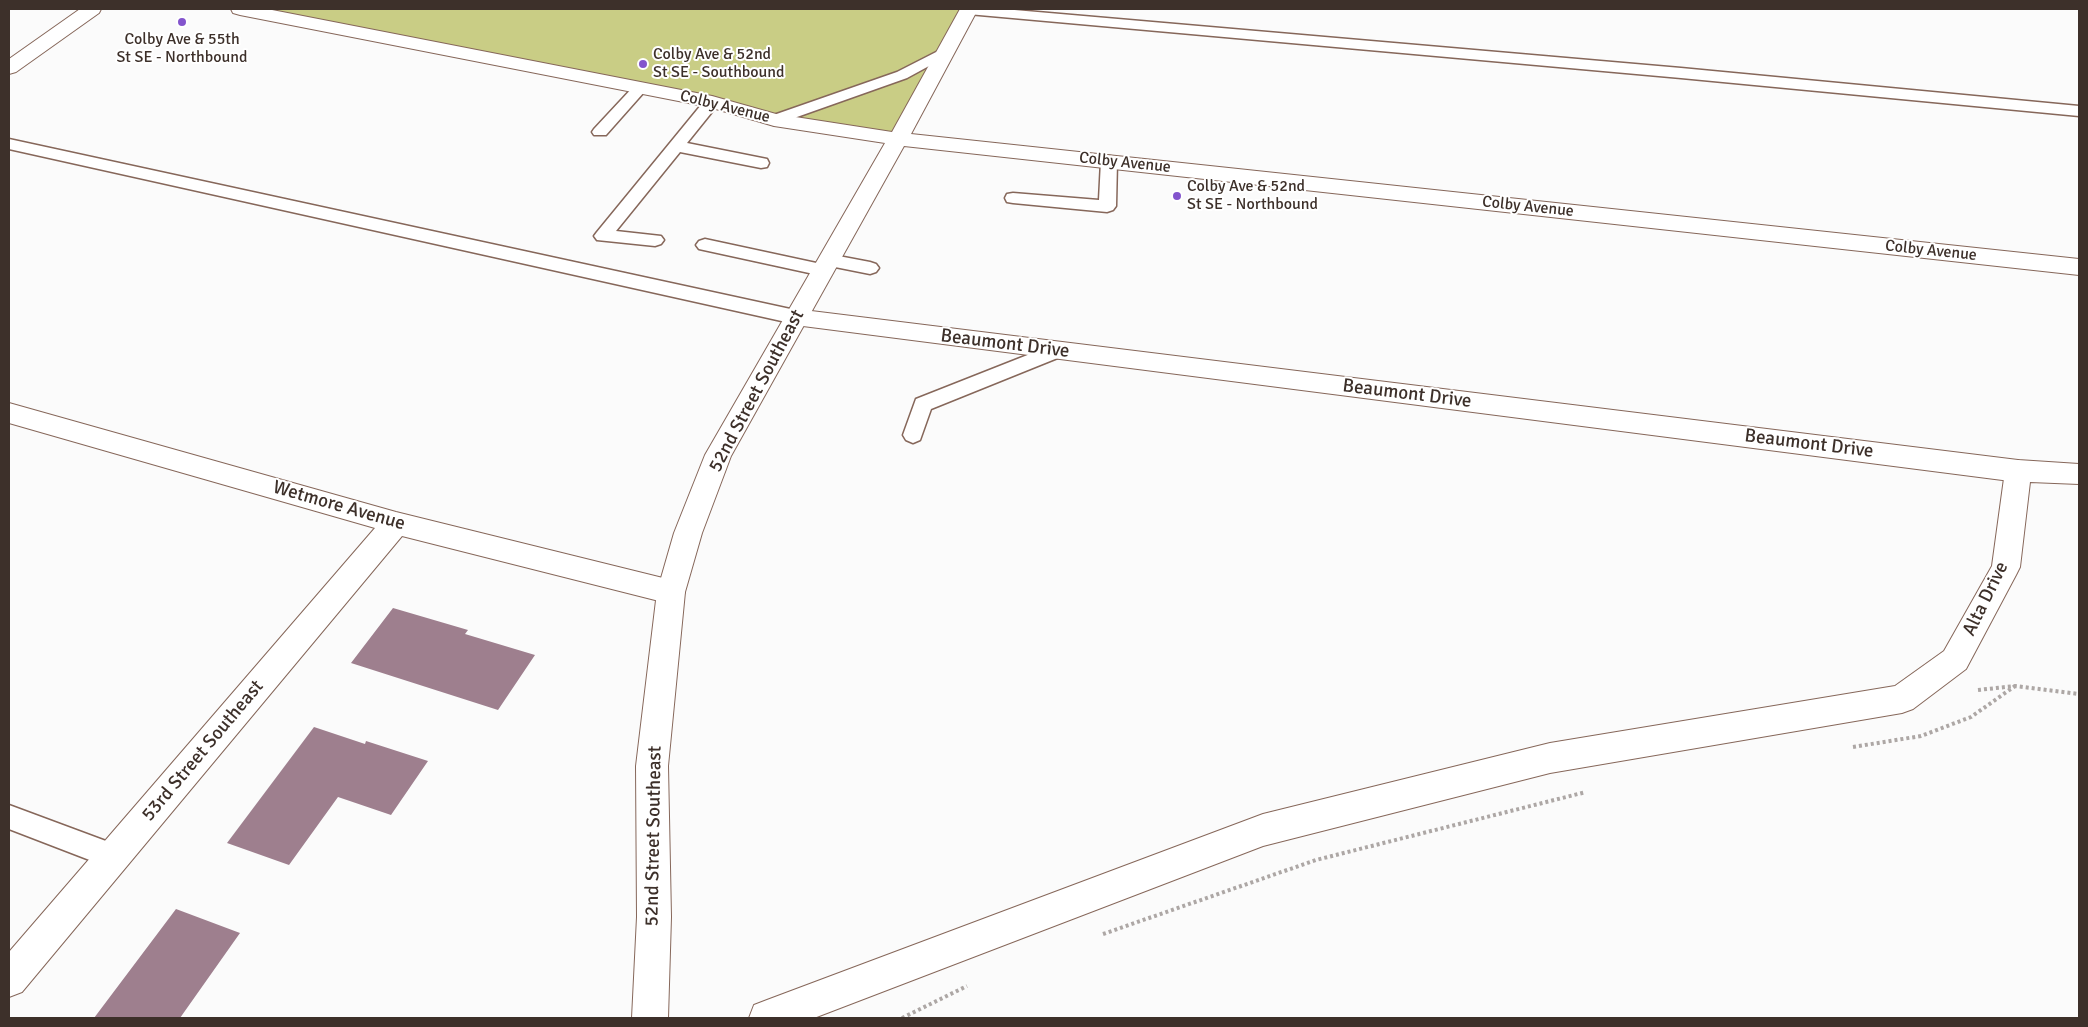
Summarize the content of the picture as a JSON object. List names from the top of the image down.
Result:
{
  "streets": {
    "street": [
      "Colby Avenue",
      "Beaumont Drive",
      "52nd Street Southeast",
      "Wetmore Avenue",
      "Alta Drive",
      "53rd Street Southeast"
    ]
  },
  "crossings": [
    ["Colby Avenue", "52nd Street Southeast"],
    ["Beaumont Drive", "52nd Street Southeast"],
    ["Beaumont Drive", "Alta Drive"],
    ["52nd Street Southeast", "Wetmore Avenue"],
    ["Wetmore Avenue", "53rd Street Southeast"]
  ],
  "places": ["Colby Ave & 55th St SE - Northbound", "Colby Ave & 52nd St SE - Southbound", "Colby Ave & 52nd St SE - Northbound"]
}
